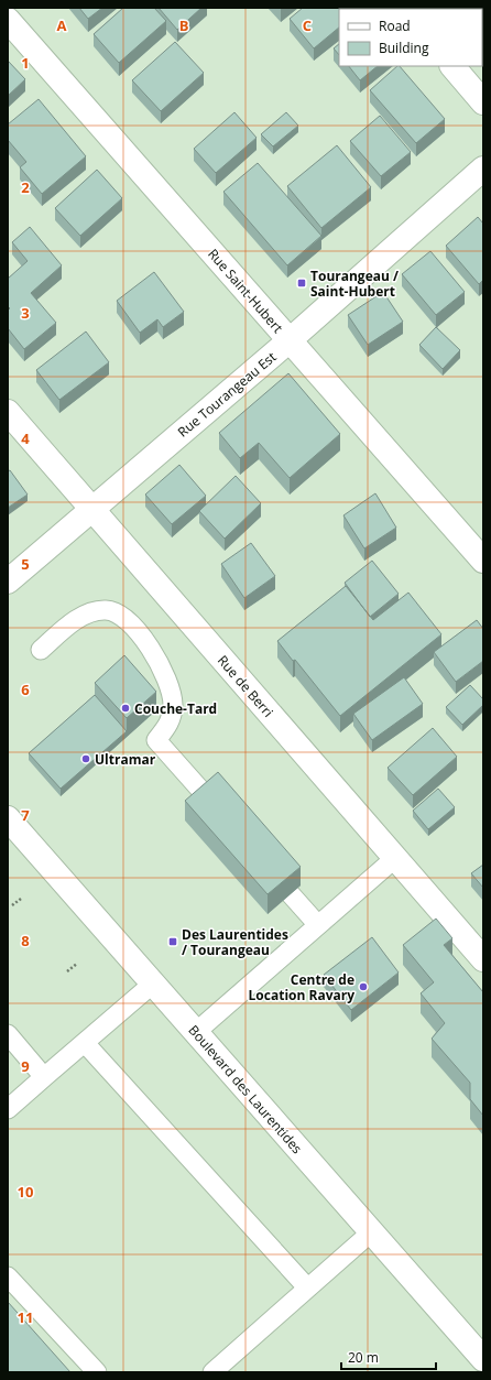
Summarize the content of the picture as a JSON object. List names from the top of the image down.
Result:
{
  "streets": {
    "street": [
      "Rue Saint-Hubert",
      "Rue Tourangeau Est",
      "Rue de Berri",
      "Boulevard des Laurentides"
    ]
  },
  "crossings": [
    ["Rue Saint-Hubert", "Rue Tourangeau Est"],
    ["Rue Tourangeau Est", "Rue de Berri"]
  ],
  "places": {
    "transit": ["Tourangeau / Saint-Hubert", "Des Laurentides / Tourangeau"],
    "other": ["Couche-Tard", "Ultramar", "Centre de Location Ravary"]
  },
  "legend": ["Road", "Building"],
  "scale_bar": "20 m",
  "grid": {
    "columns": ["A", "B", "C"],
    "rows": [
      "1",
      "2",
      "3",
      "4",
      "5",
      "6",
      "7",
      "8",
      "9",
      "10",
      "11"
    ]
  }
}
